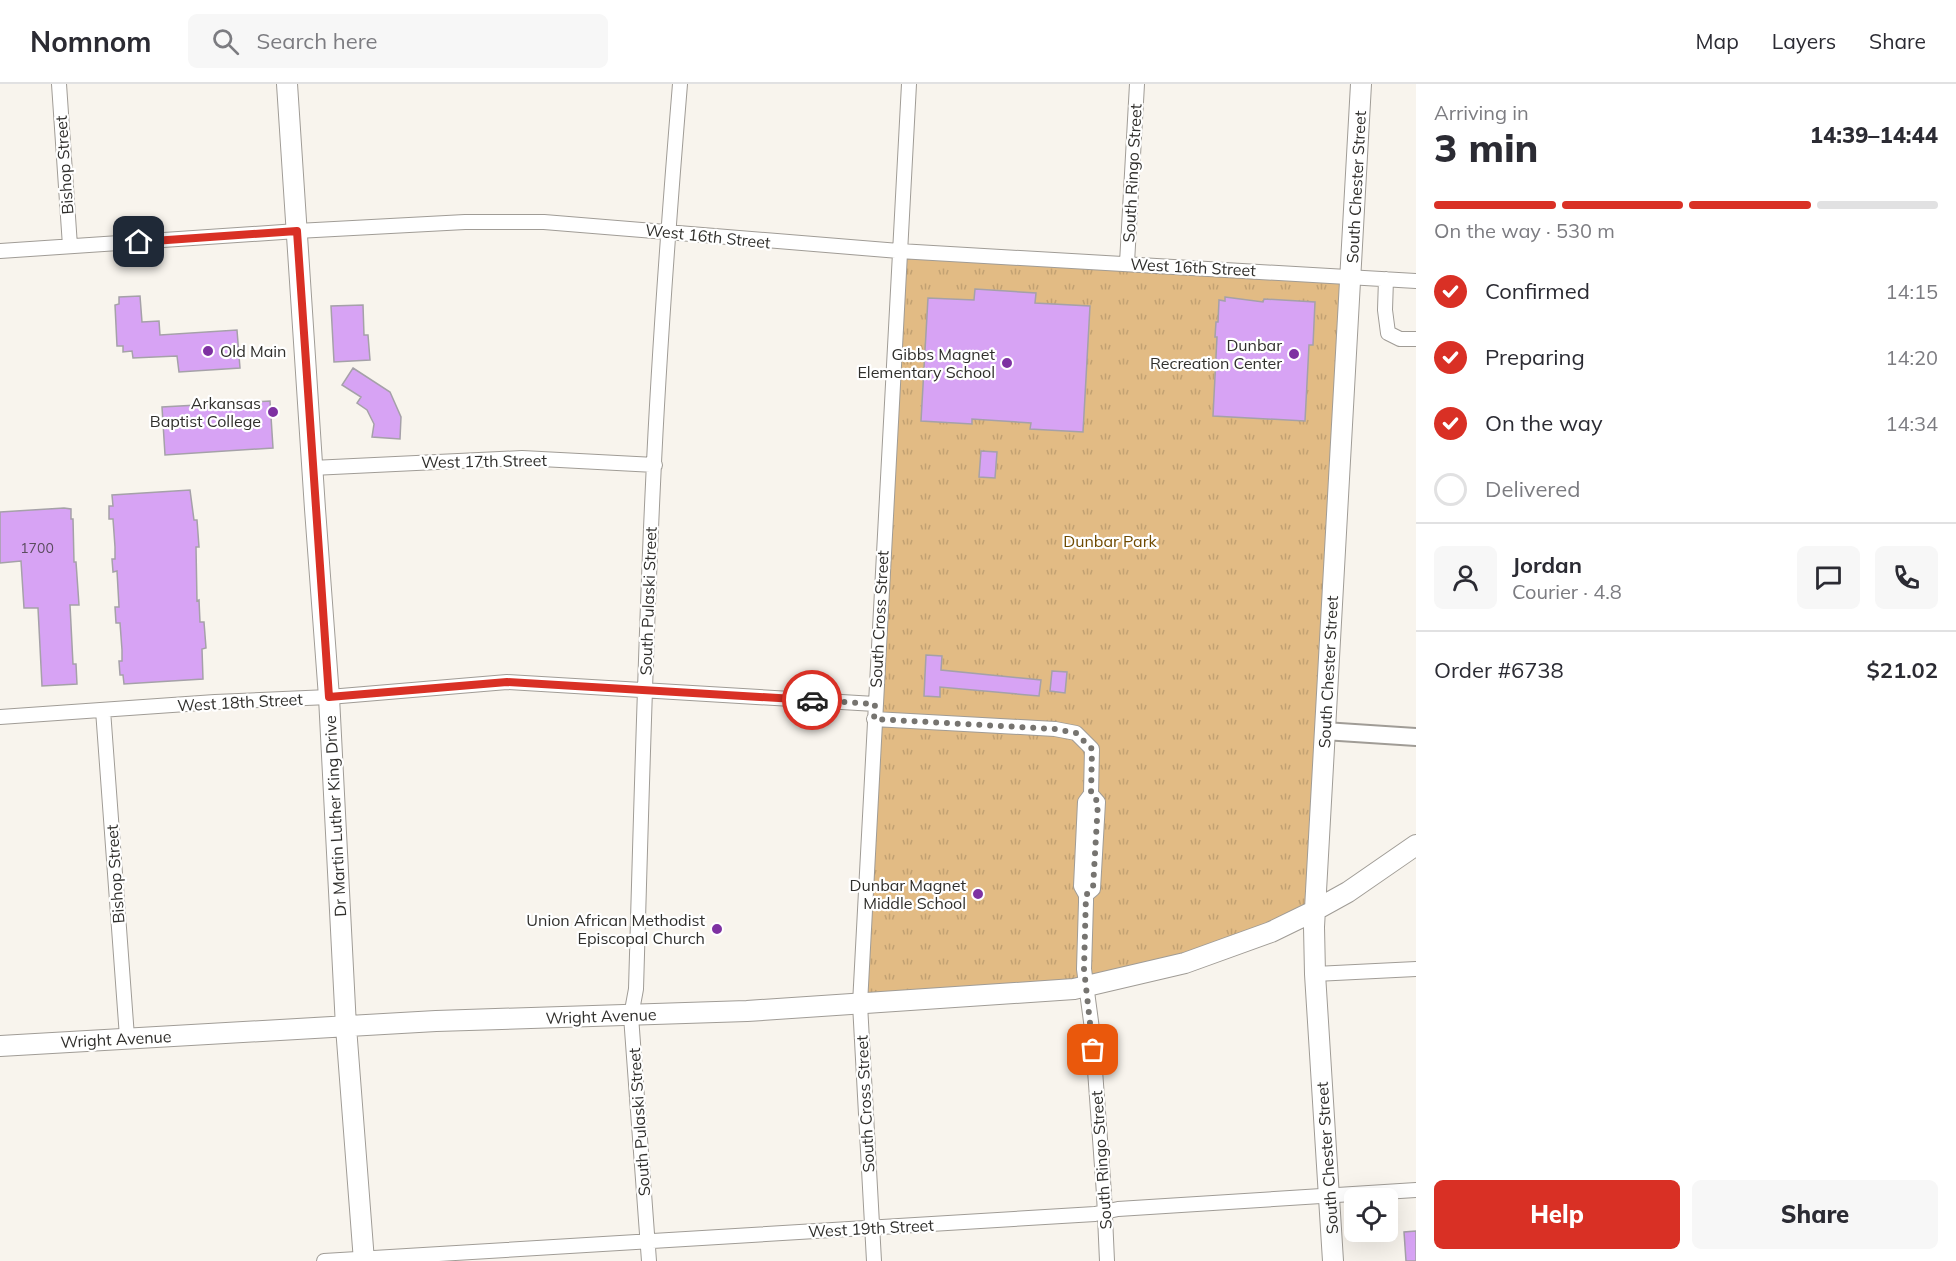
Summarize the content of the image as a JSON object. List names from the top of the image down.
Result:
{
  "streets": {
    "main road": ["South Chester Street", "Dr Martin Luther King Drive", "Wright Avenue"],
    "street": [
      "Bishop Street",
      "South Ringo Street",
      "West 16th Street",
      "West 17th Street",
      "South Pulaski Street",
      "South Cross Street",
      "West 18th Street",
      "West 19th Street"
    ]
  },
  "crossings": [
    ["Bishop Street", "West 16th Street"],
    ["Bishop Street", "West 18th Street"],
    ["Bishop Street", "Wright Avenue"],
    ["South Ringo Street", "West 16th Street"],
    ["South Ringo Street", "South Cross Street"],
    ["South Ringo Street", "Wright Avenue"],
    ["South Ringo Street", "West 19th Street"],
    ["South Chester Street", "West 16th Street"],
    ["South Chester Street", "Wright Avenue"],
    ["South Chester Street", "West 19th Street"],
    ["West 16th Street", "South Pulaski Street"],
    ["West 16th Street", "South Cross Street"],
    ["West 16th Street", "Dr Martin Luther King Drive"],
    ["West 17th Street", "South Pulaski Street"],
    ["West 17th Street", "Dr Martin Luther King Drive"],
    ["South Pulaski Street", "West 18th Street"],
    ["South Pulaski Street", "Wright Avenue"],
    ["South Pulaski Street", "West 19th Street"],
    ["South Cross Street", "West 18th Street"],
    ["South Cross Street", "Wright Avenue"],
    ["South Cross Street", "West 19th Street"],
    ["West 18th Street", "Dr Martin Luther King Drive"],
    ["Dr Martin Luther King Drive", "Wright Avenue"],
    ["Dr Martin Luther King Drive", "West 19th Street"]
  ],
  "parks": ["Dunbar Park"],
  "places": [
    "Old Main",
    "Dunbar Recreation Center",
    "Gibbs Magnet Elementary School",
    "Arkansas Baptist College",
    "Dunbar Magnet Middle School",
    "Union African Methodist Episcopal Church"
  ],
  "house_numbers": ["1700"],
  "page": {
    "header": "Nomnom",
    "search": "Search here",
    "nav": ["Map", "Layers", "Share"],
    "heading": ["3 min", "Arriving in", "14:39–14:44"],
    "panel": [
      "Jordan",
      "Courier · 4.8",
      "Order #6738",
      "$21.02"
    ],
    "bar": "On the way · 530 m",
    "list": [
      ["Confirmed", "14:15"],
      ["Preparing", "14:20"],
      ["On the way", "14:34"],
      "Delivered"
    ],
    "buttons": ["Help", "Share"]
  }
}
